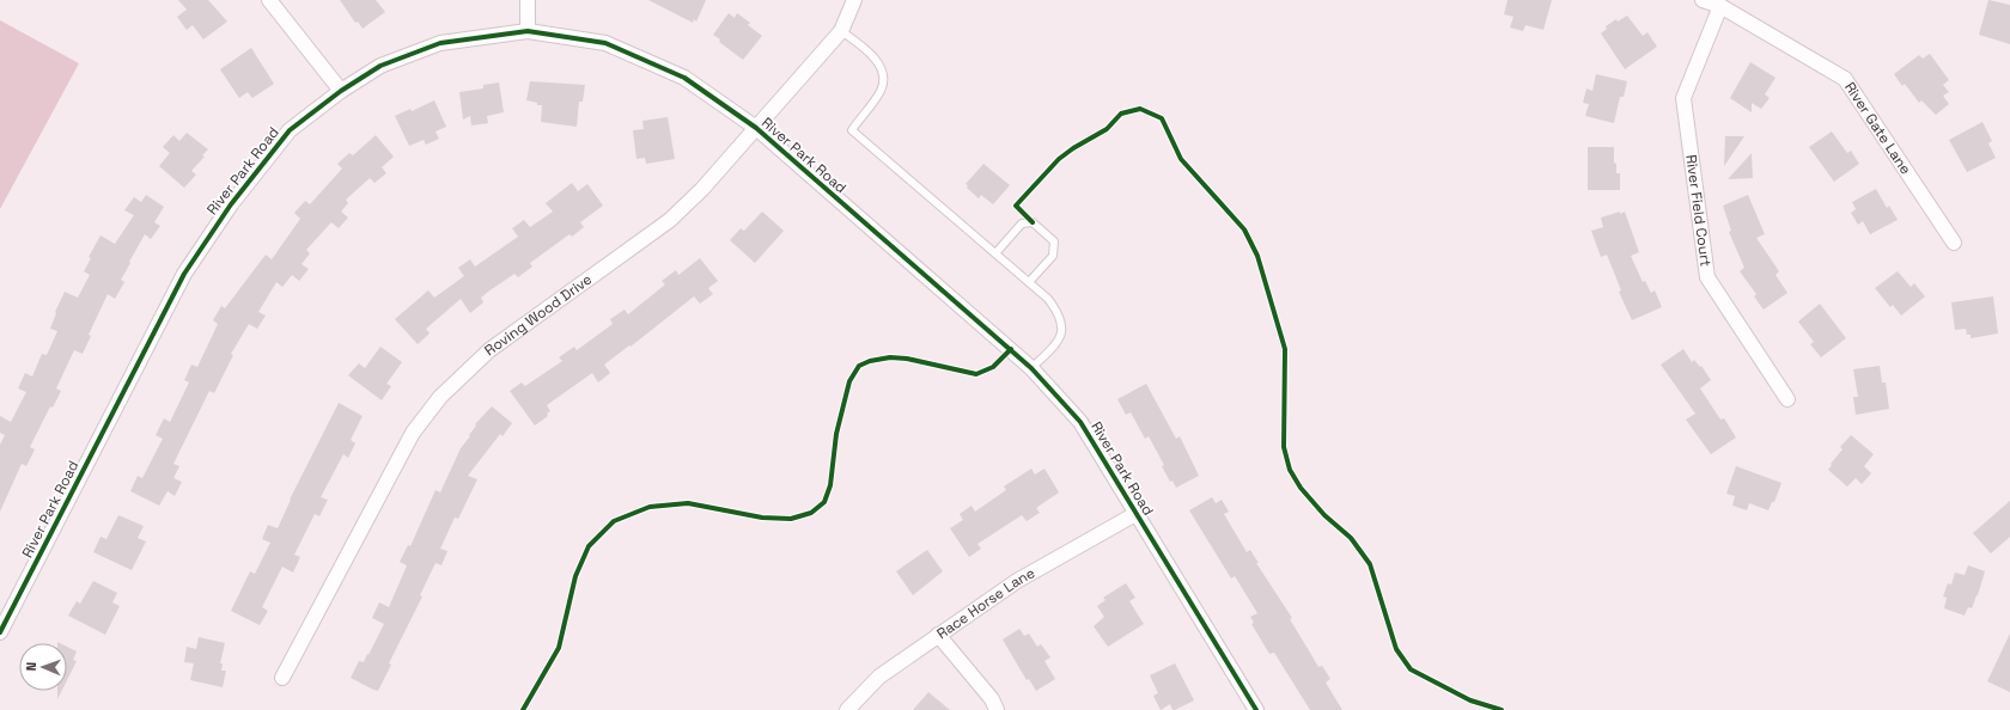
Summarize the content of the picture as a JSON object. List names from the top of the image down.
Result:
{
  "streets": {
    "street": [
      "River Gate Lane",
      "River Park Road",
      "River Field Court",
      "Roving Wood Drive",
      "Race Horse Lane"
    ]
  },
  "crossings": [
    ["River Gate Lane", "River Field Court"],
    ["River Park Road", "Roving Wood Drive"],
    ["River Park Road", "Race Horse Lane"]
  ],
  "north": "left"
}
